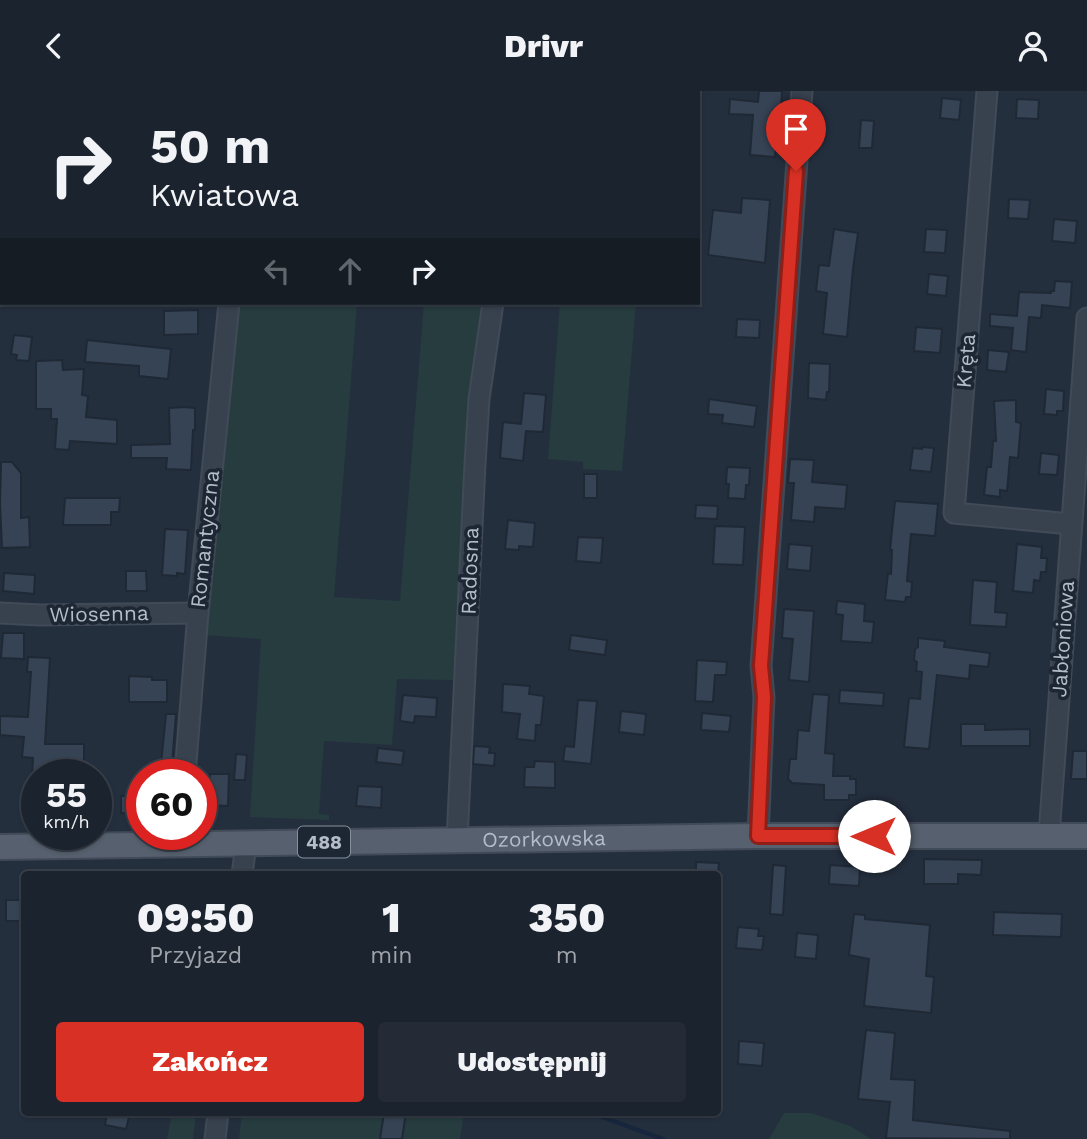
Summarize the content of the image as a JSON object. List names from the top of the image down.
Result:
{
  "streets": {
    "main road": ["Ozorkowska", "488"],
    "street": [
      "Kręta",
      "Romantyczna",
      "Radosna",
      "Wiosenna",
      "Jabłoniowa"
    ]
  },
  "crossings": [
    ["Kręta", "Jabłoniowa"],
    ["Romantyczna", "Wiosenna"],
    ["Radosna", "Ozorkowska"],
    ["Jabłoniowa", "Ozorkowska"]
  ],
  "page": {
    "header": "Drivr",
    "turn": ["50 m", "Kwiatowa"],
    "speed": "55 km/h",
    "limit": "60",
    "eta": [
      "09:50",
      "Przyjazd",
      "1",
      "min",
      "350",
      "m"
    ],
    "buttons": ["Zakończ", "Udostępnij"]
  }
}
